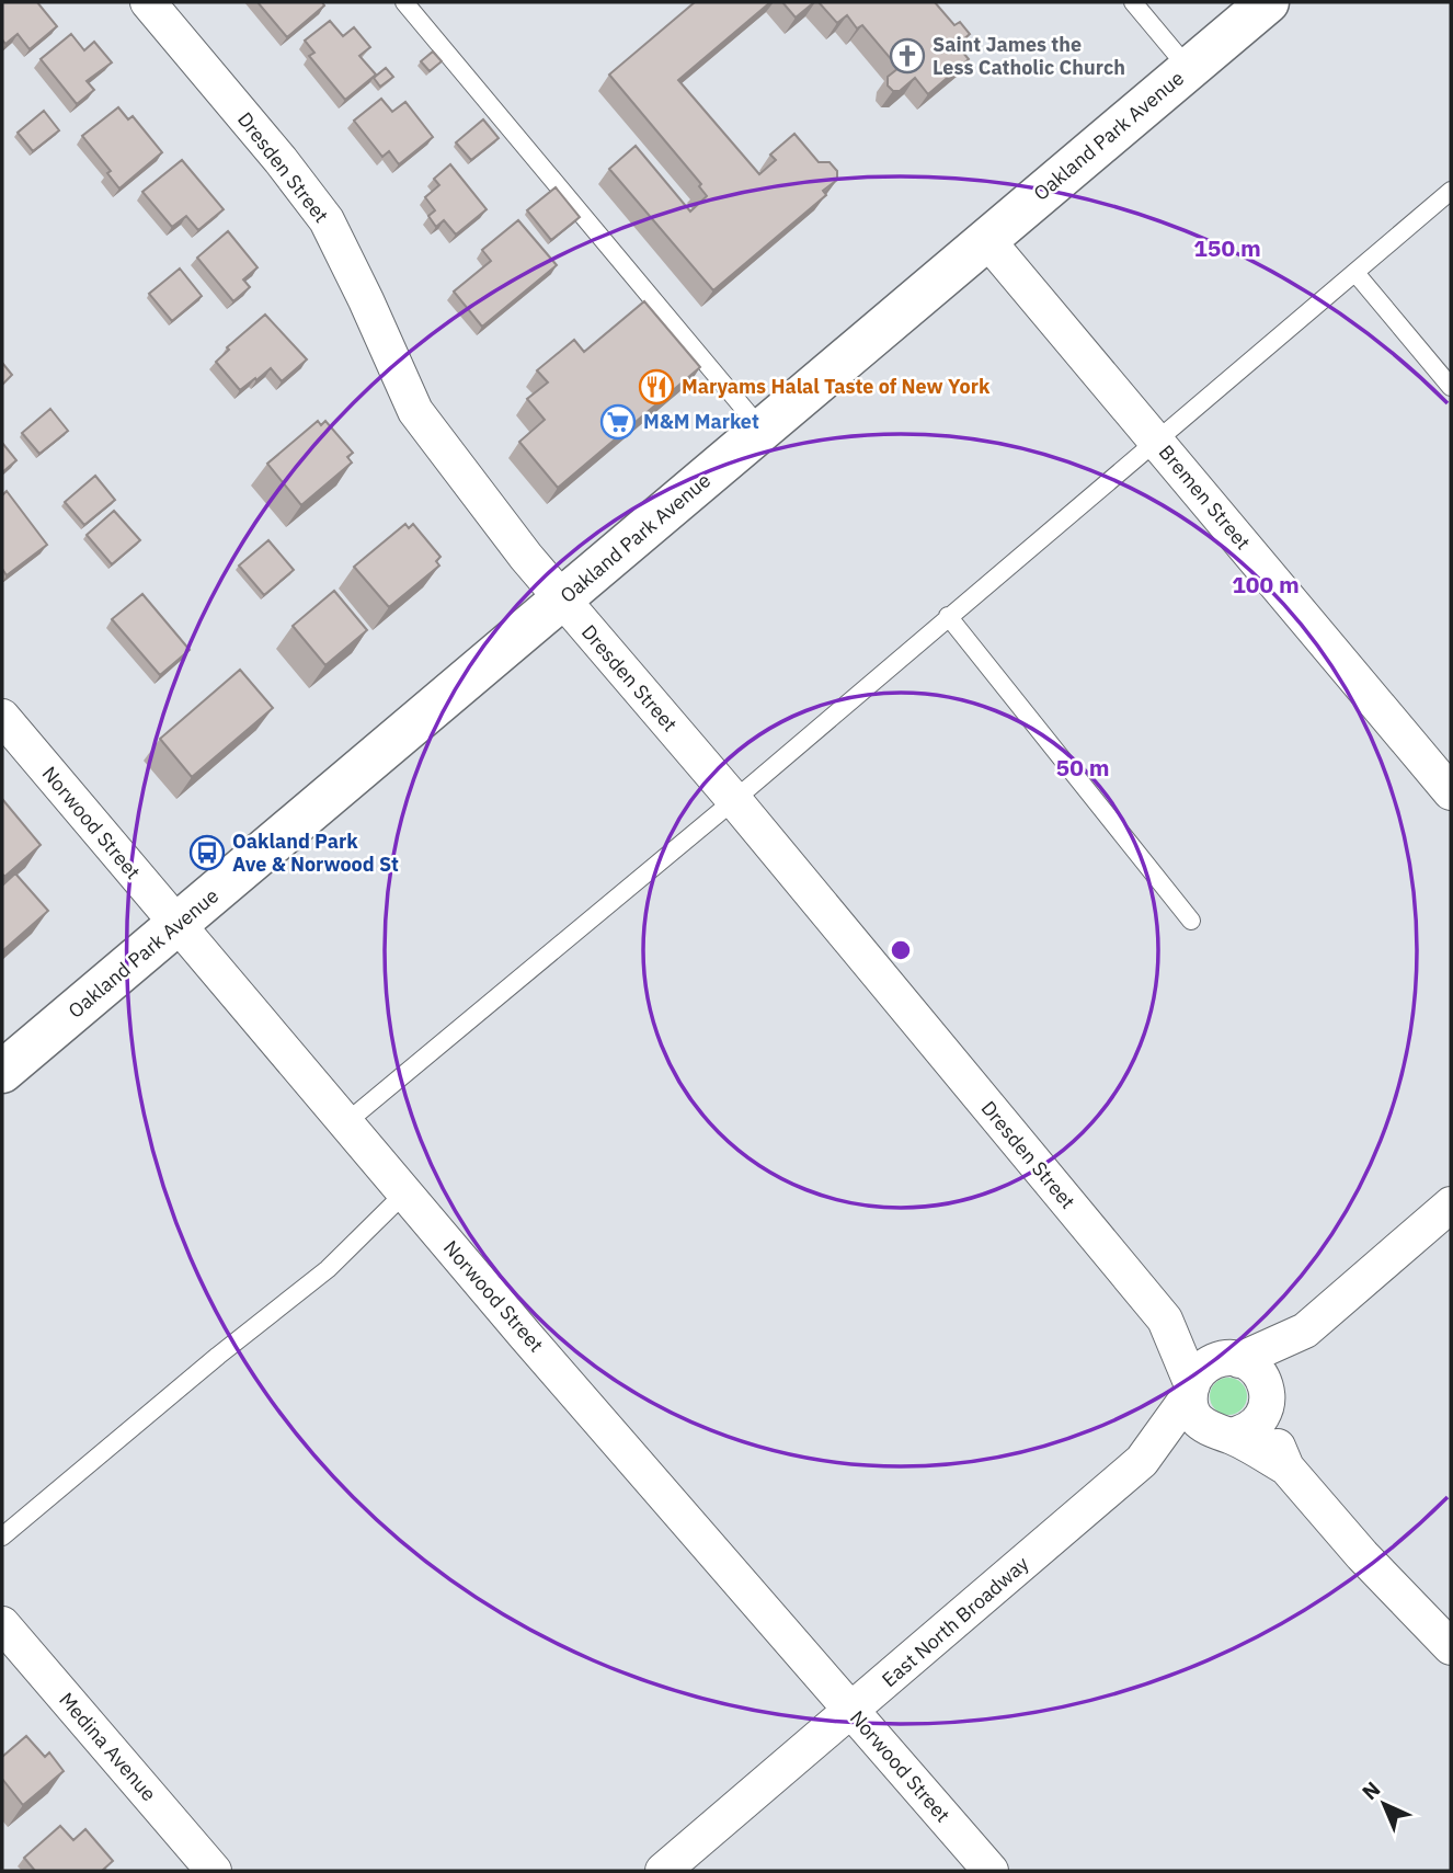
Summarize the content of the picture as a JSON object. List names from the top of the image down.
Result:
{
  "streets": {
    "main road": ["Oakland Park Avenue"],
    "street": [
      "Dresden Street",
      "Bremen Street",
      "Norwood Street",
      "East North Broadway",
      "Medina Avenue"
    ]
  },
  "crossings": [
    ["Oakland Park Avenue", "Dresden Street"],
    ["Oakland Park Avenue", "Bremen Street"],
    ["Oakland Park Avenue", "Norwood Street"],
    ["Dresden Street", "East North Broadway"],
    ["Norwood Street", "East North Broadway"]
  ],
  "places": {
    "church": ["Saint James the Less Catholic Church"],
    "restaurant": ["Maryams Halal Taste of New York"],
    "supermarket": ["M&M Market"],
    "bus stop": ["Oakland Park Ave & Norwood St"]
  },
  "north": "top left",
  "rings": ["150 m", "100 m", "50 m"]
}
